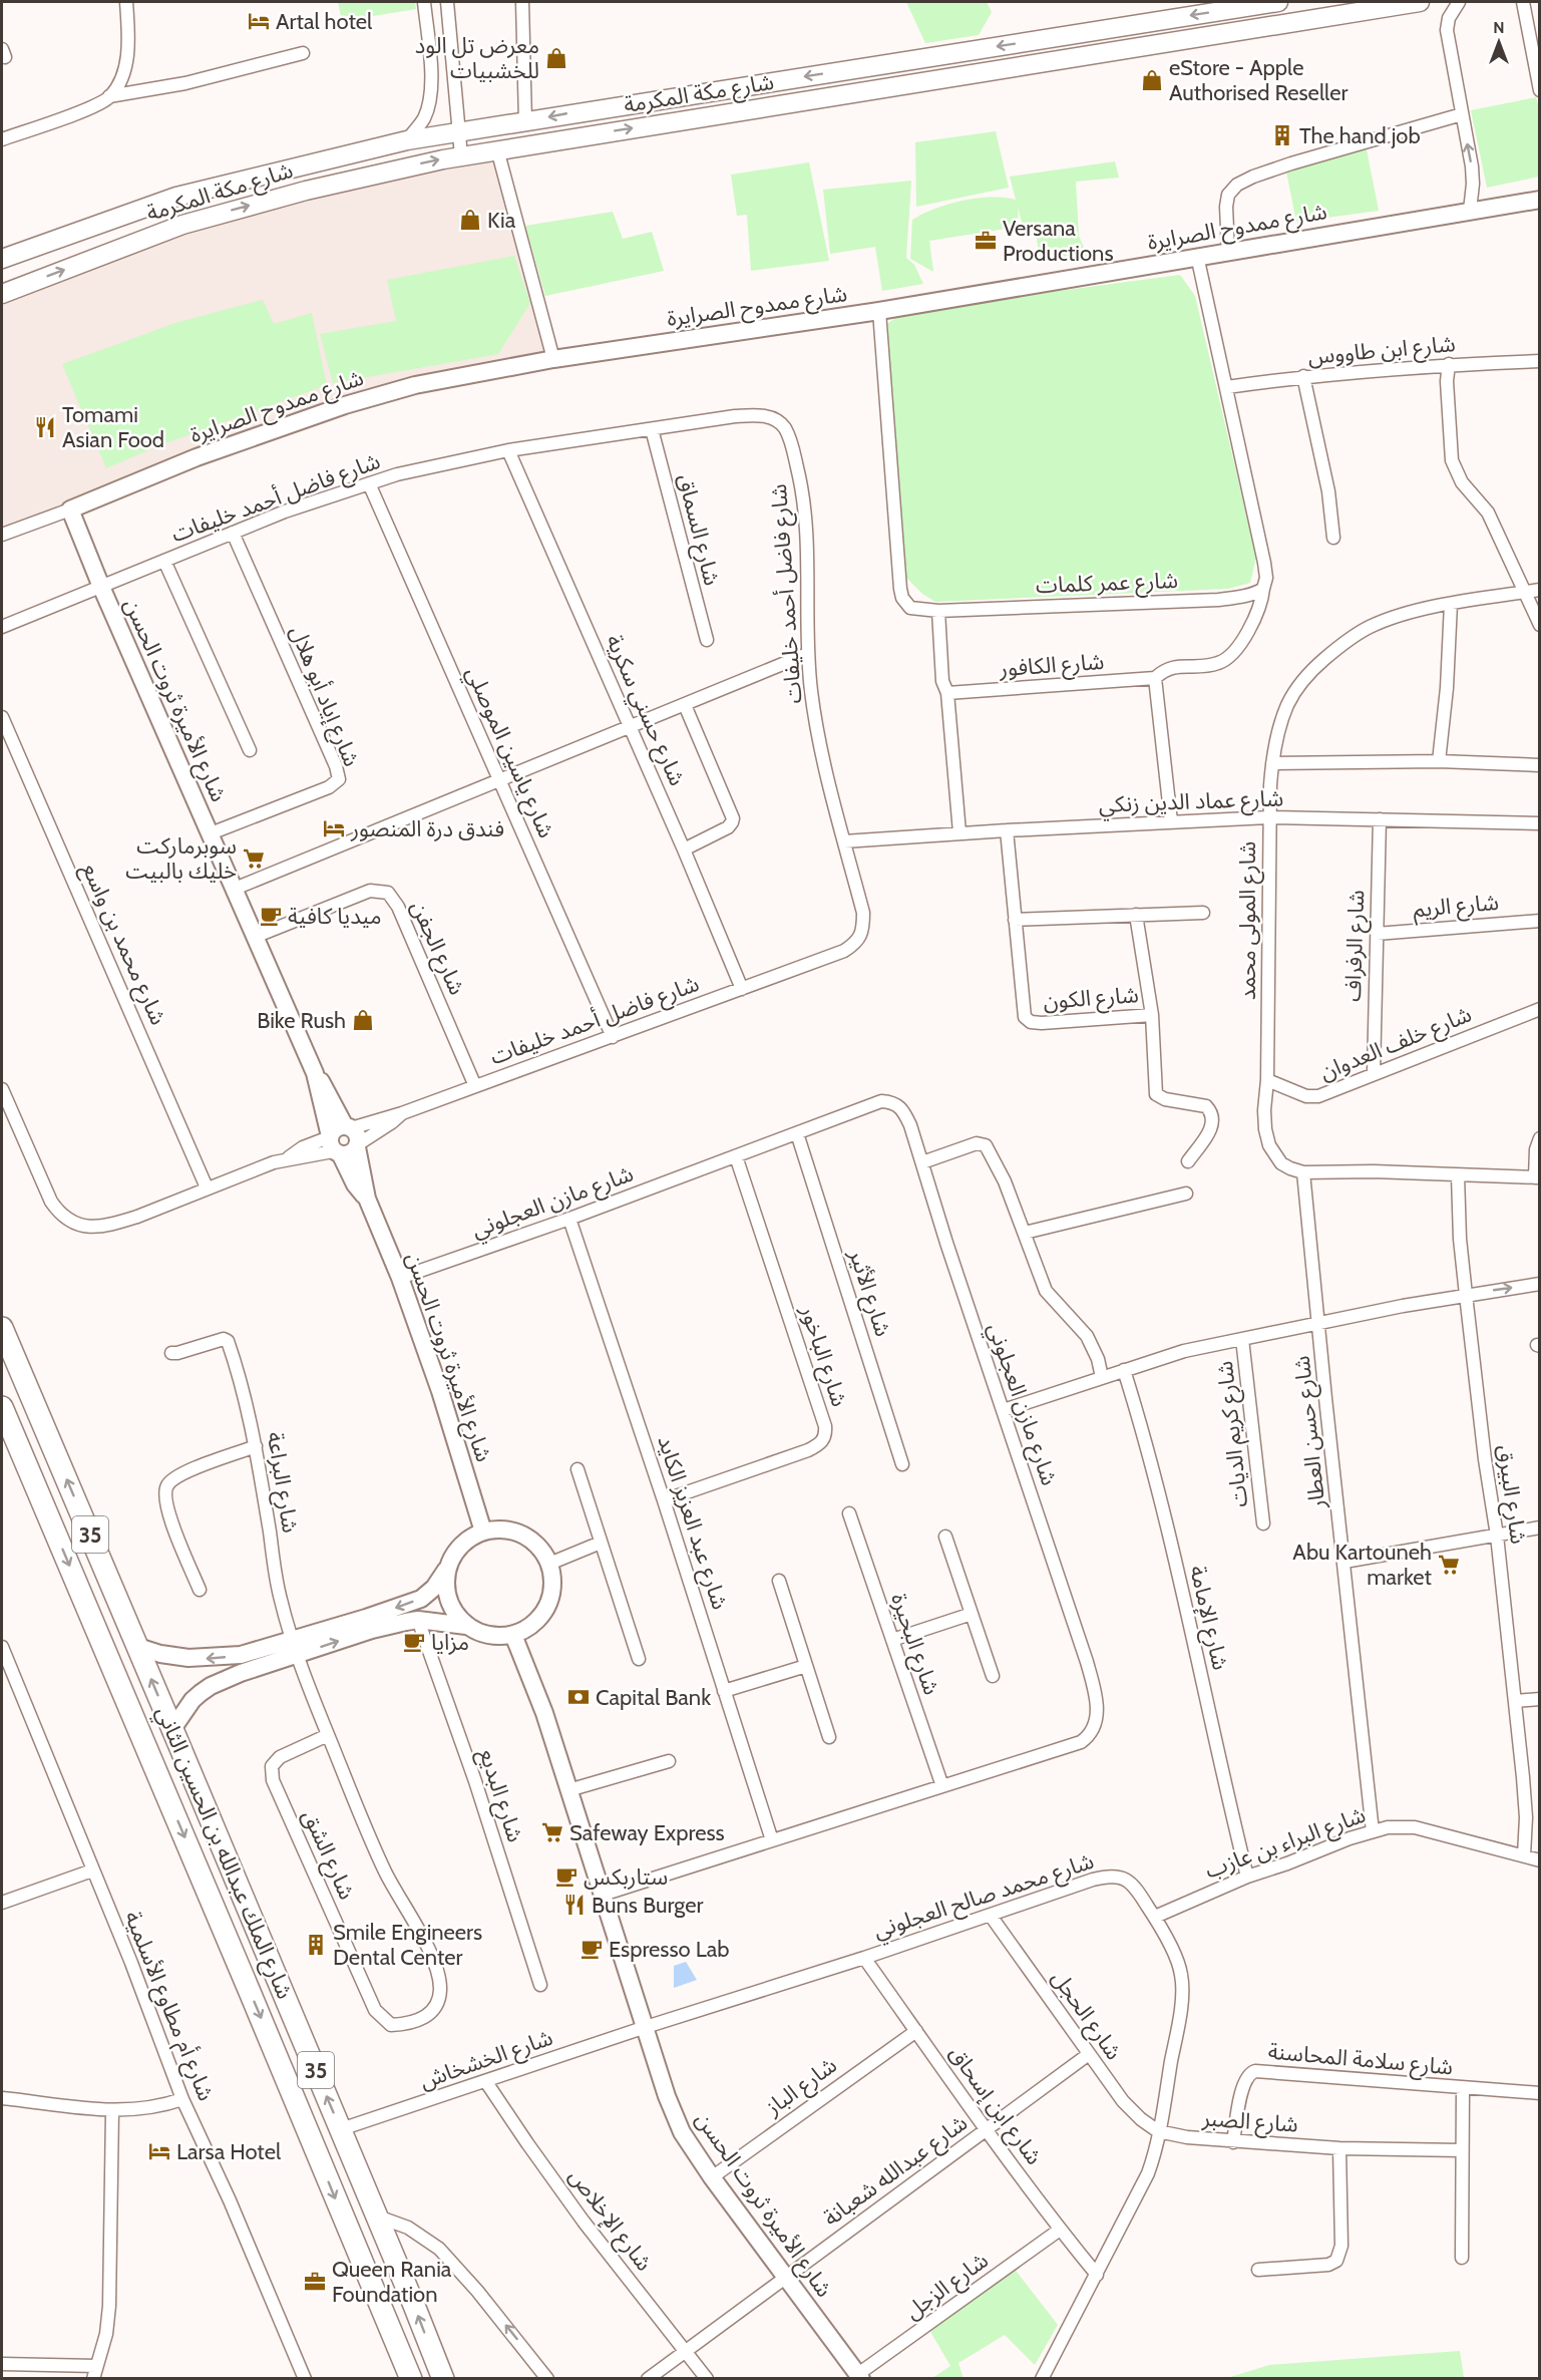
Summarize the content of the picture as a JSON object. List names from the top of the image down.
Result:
{
  "streets": {
    "highway": ["35", "شارع الملك عبدالله بن الحسين الثاني"],
    "main road": ["شارع مكة المكرمة"],
    "street": [
      "شارع ممدوح الصرايرة",
      "شارع ابن طاووس",
      "شارع فاضل أحمد خليفات",
      "شارع السماق",
      "شارع عمر كلمات",
      "شارع الكافور",
      "شارع إياد أبو هلال",
      "شارع الأميرة ثروت الحسن",
      "شارع حسني سكرية",
      "شارع ياسين الموصلي",
      "شارع عماد الدين زنكي",
      "شارع الريم",
      "شارع المولى محمد",
      "شارع محمد بن واسع",
      "شارع الرفراف",
      "شارع الجفن",
      "شارع الكون",
      "شارع خلف العدوان",
      "شارع مازن العجلوني",
      "شارع الأثير",
      "شارع الباخور",
      "شارع حسن العطار",
      "شارع كريم الديات",
      "شارع البراعة",
      "شارع البيرق",
      "شارع عبد العزيز الكايد",
      "شارع الإمامة",
      "شارع البحيرة",
      "شارع البديع",
      "شارع البراء بن عازب",
      "شارع الشق",
      "شارع محمد صالح العجلوني",
      "شارع أم مطاوع الأسلمية",
      "شارع الحجل",
      "شارع الخشخاش",
      "شارع سلامة المحاسنة",
      "شارع الباز",
      "شارع ابن إسحاق",
      "شارع الصبر",
      "شارع عبدالله شعبانة",
      "شارع الإخلاص",
      "شارع الزجل"
    ]
  },
  "crossings": [
    ["شارع ممدوح الصرايرة", "شارع عمر كلمات"],
    ["شارع ممدوح الصرايرة", "شارع الأميرة ثروت الحسن"],
    ["شارع فاضل أحمد خليفات", "شارع السماق"],
    ["شارع فاضل أحمد خليفات", "شارع إياد أبو هلال"],
    ["شارع فاضل أحمد خليفات", "شارع الأميرة ثروت الحسن"],
    ["شارع فاضل أحمد خليفات", "شارع حسني سكرية"],
    ["شارع فاضل أحمد خليفات", "شارع ياسين الموصلي"],
    ["شارع فاضل أحمد خليفات", "شارع عماد الدين زنكي"],
    ["شارع فاضل أحمد خليفات", "شارع الجفن"],
    ["شارع عمر كلمات", "شارع الكافور"],
    ["شارع إياد أبو هلال", "شارع الأميرة ثروت الحسن"],
    ["شارع الأميرة ثروت الحسن", "شارع الجفن"],
    ["شارع الأميرة ثروت الحسن", "شارع مازن العجلوني"],
    ["شارع الأميرة ثروت الحسن", "شارع محمد صالح العجلوني"],
    ["شارع الأميرة ثروت الحسن", "شارع الخشخاش"],
    ["شارع الأميرة ثروت الحسن", "شارع الباز"],
    ["شارع الأميرة ثروت الحسن", "شارع عبدالله شعبانة"],
    ["شارع الأميرة ثروت الحسن", "شارع الزجل"],
    ["شارع عماد الدين زنكي", "شارع المولى محمد"],
    ["شارع عماد الدين زنكي", "شارع الرفراف"],
    ["شارع عماد الدين زنكي", "شارع الكون"],
    ["شارع الريم", "شارع الرفراف"],
    ["شارع المولى محمد", "شارع خلف العدوان"],
    ["شارع المولى محمد", "شارع حسن العطار"],
    ["شارع المولى محمد", "شارع البيرق"],
    ["شارع الرفراف", "شارع خلف العدوان"],
    ["شارع مازن العجلوني", "شارع الأثير"],
    ["شارع مازن العجلوني", "شارع الباخور"],
    ["شارع مازن العجلوني", "شارع عبد العزيز الكايد"],
    ["شارع مازن العجلوني", "شارع البحيرة"],
    ["شارع الباخور", "شارع عبد العزيز الكايد"],
    ["شارع حسن العطار", "شارع البراء بن عازب"],
    ["شارع البراعة", "شارع الشق"],
    ["شارع البيرق", "شارع البراء بن عازب"],
    ["شارع الإمامة", "شارع البراء بن عازب"],
    ["شارع البراء بن عازب", "شارع محمد صالح العجلوني"],
    ["شارع الملك عبدالله بن الحسين الثاني", "شارع الخشخاش"],
    ["شارع محمد صالح العجلوني", "شارع الحجل"],
    ["شارع محمد صالح العجلوني", "شارع الخشخاش"],
    ["شارع محمد صالح العجلوني", "شارع ابن إسحاق"],
    ["شارع محمد صالح العجلوني", "شارع الصبر"],
    ["شارع الحجل", "شارع الصبر"],
    ["شارع الحجل", "شارع عبدالله شعبانة"],
    ["شارع الخشخاش", "شارع الإخلاص"],
    ["شارع سلامة المحاسنة", "شارع الصبر"],
    ["شارع الباز", "شارع ابن إسحاق"],
    ["شارع ابن إسحاق", "شارع عبدالله شعبانة"],
    ["شارع ابن إسحاق", "شارع الزجل"],
    ["شارع عبدالله شعبانة", "شارع الإخلاص"]
  ],
  "places": {
    "hotel": ["Artal hotel", "فندق درة المنصور", "Larsa Hotel"],
    "shop": [
      "معرض تل الود للخشبيات",
      "eStore - Apple Authorised Reseller",
      "Kia",
      "Bike Rush"
    ],
    "building": ["The hand job", "Smile Engineers Dental Center"],
    "office": ["Versana Productions", "Queen Rania Foundation"],
    "restaurant": ["Tomami Asian Food", "Buns Burger"],
    "supermarket": ["سوبرماركت خليك بالبيت", "Abu Kartouneh market", "Safeway Express"],
    "cafe": [
      "ميديا كافية",
      "مزايا",
      "ستاربكس",
      "Espresso Lab"
    ],
    "bank": ["Capital Bank"]
  },
  "north": "top"
}
